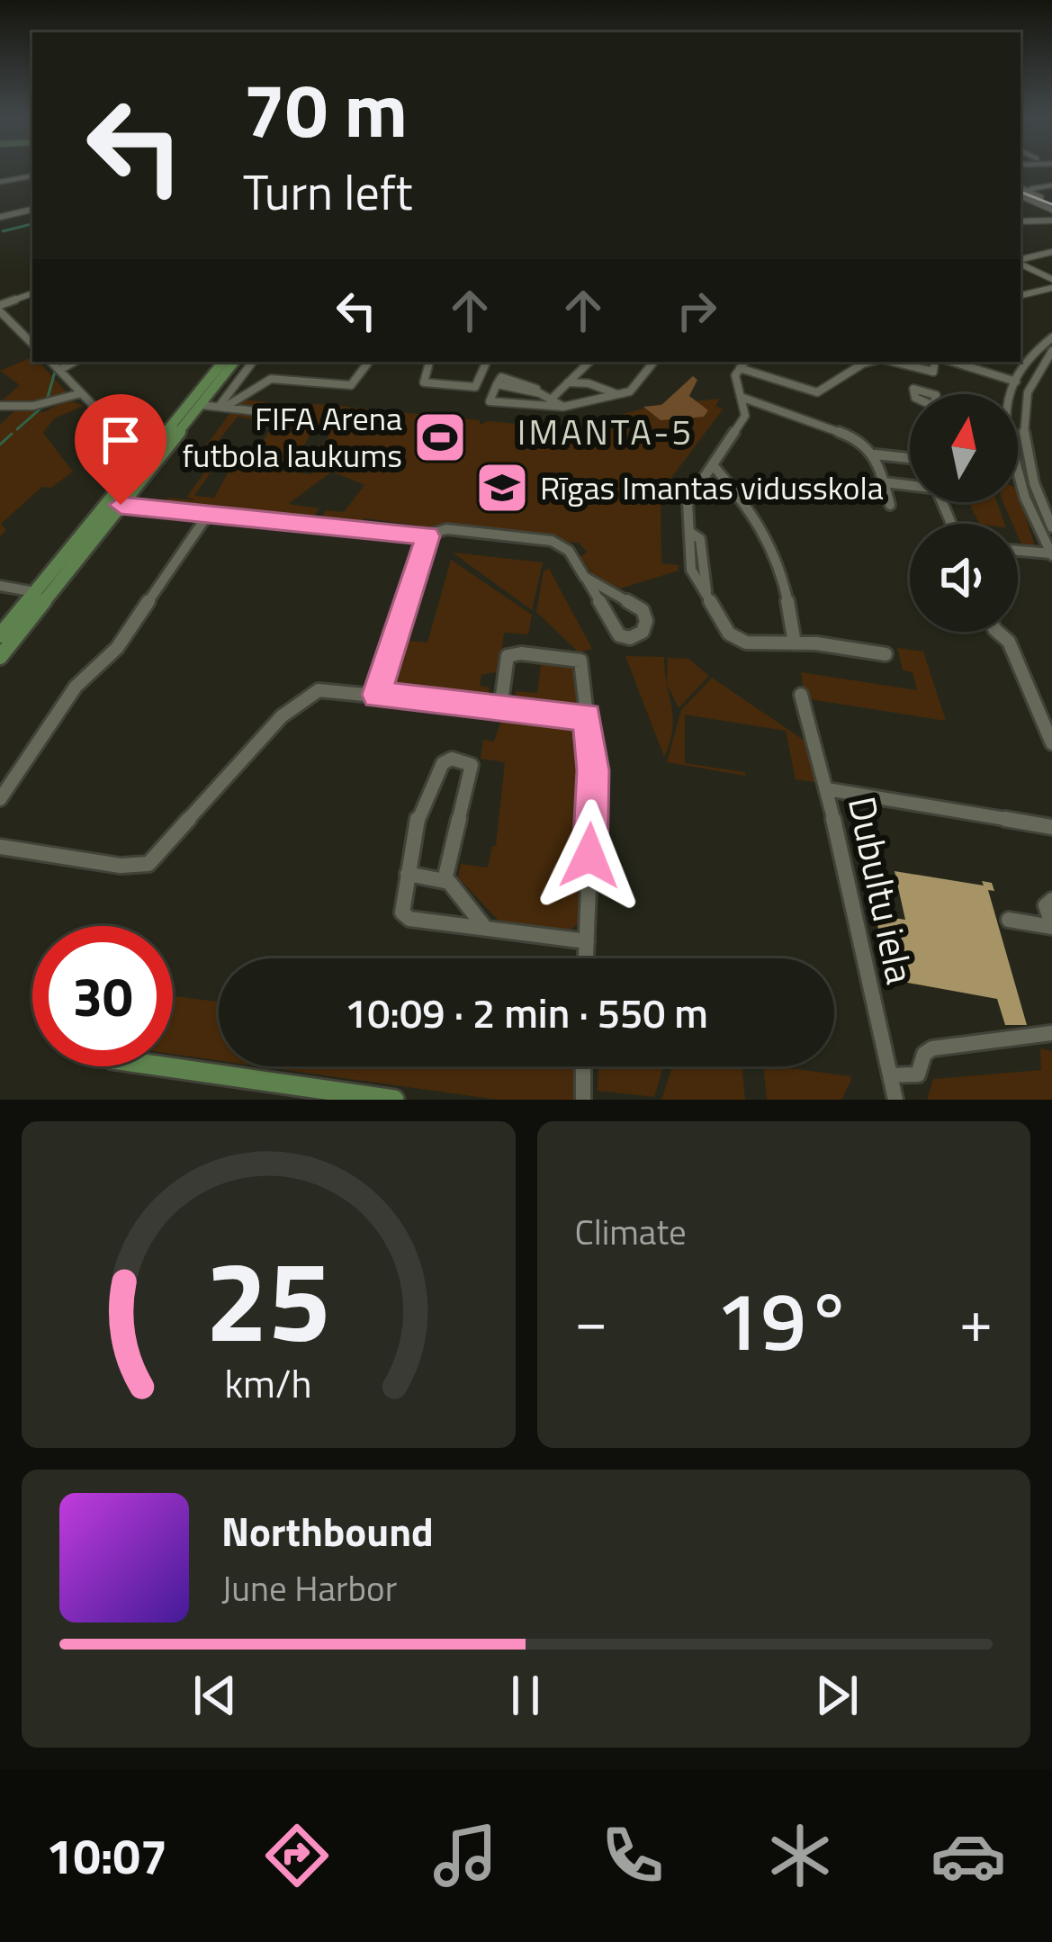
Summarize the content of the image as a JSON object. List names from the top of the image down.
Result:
{
  "streets": {
    "street": ["Dubultu iela"]
  },
  "districts": ["IMANTA-5"],
  "places": {
    "sports": ["FIFA Arena futbola laukums"],
    "school or university": ["Rīgas Imantas vidusskola"]
  },
  "north": "top",
  "page": {
    "turn": ["70 m", "Turn left"],
    "limit": "30",
    "trip": "10:09 · 2 min · 550 m",
    "tile": "Climate",
    "heat": ["−", "19°", "+"],
    "song": ["Northbound", "June Harbor"],
    "tabs": "10:07",
    "gauge": ["25", "km/h"]
  }
}
